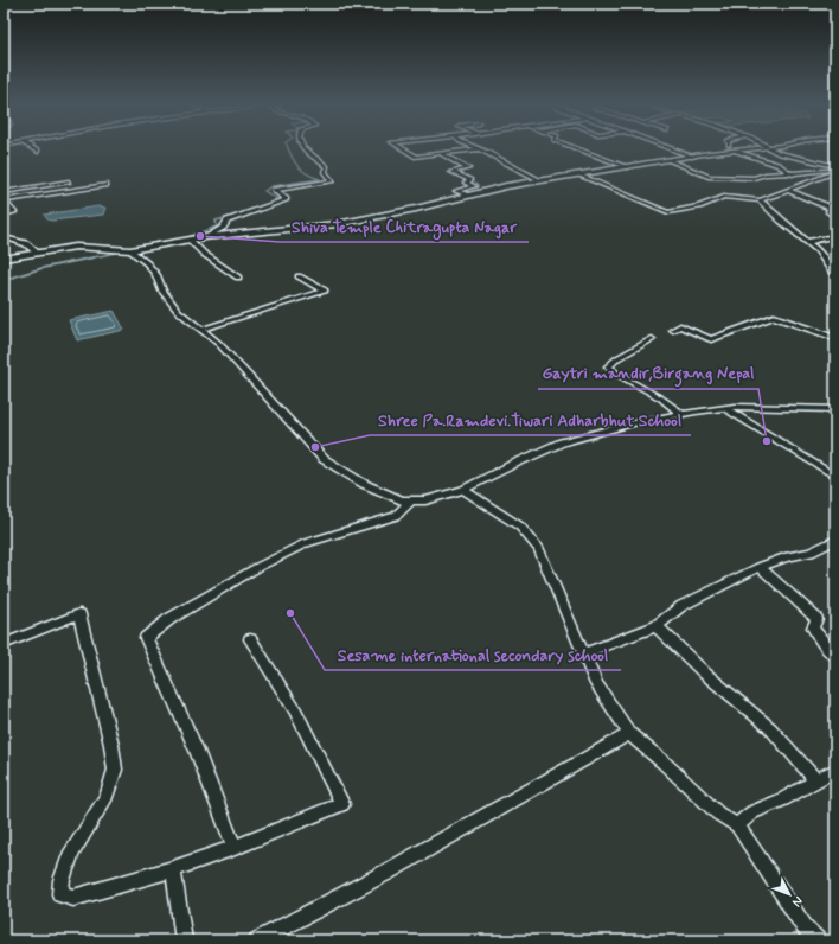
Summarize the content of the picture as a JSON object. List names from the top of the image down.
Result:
{
  "places": [
    "Shiva Temple Chitragupta Nagar",
    "Gaytri mandir,Birgang Nepal",
    "Shree Pa.Ramdevi.Tiwari Adharbhut School",
    "Sesame international secondary school"
  ],
  "north": "bottom right"
}
